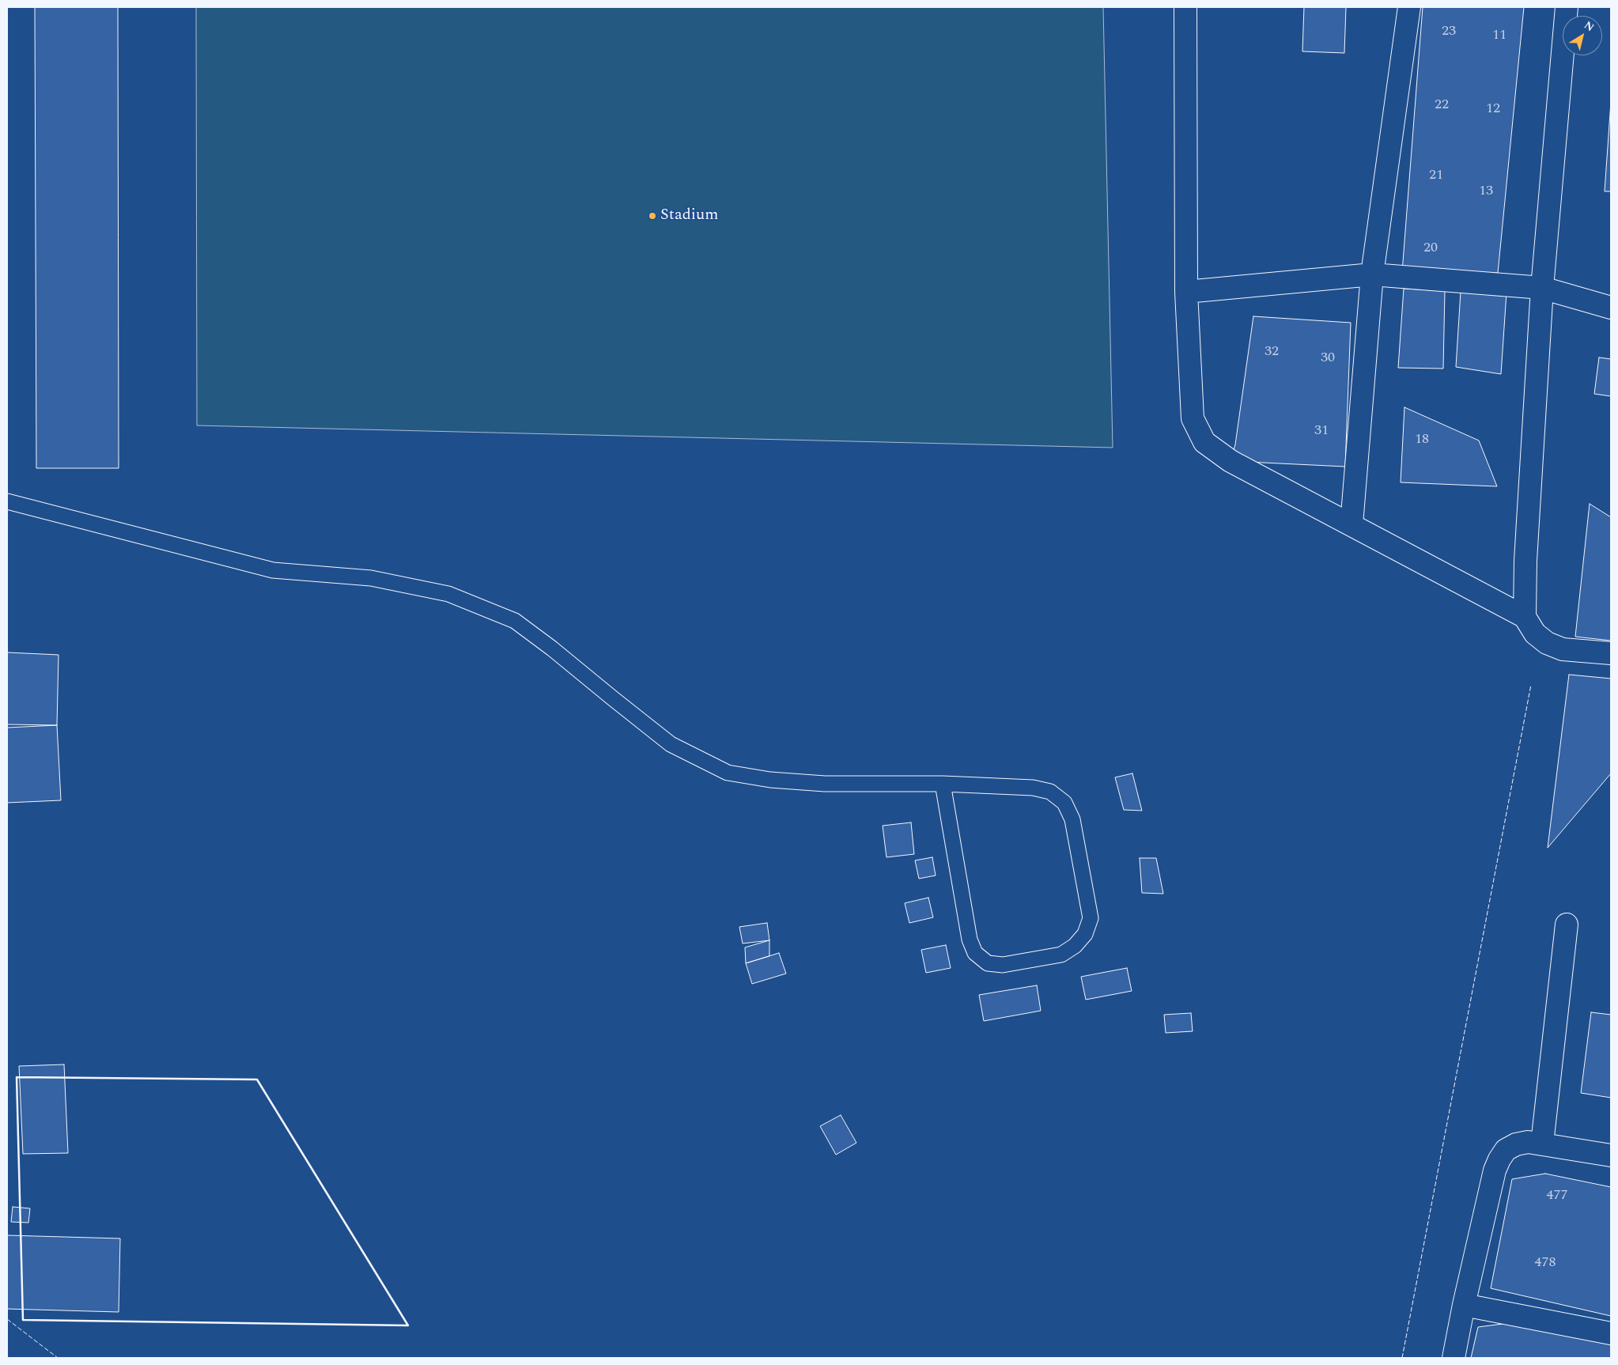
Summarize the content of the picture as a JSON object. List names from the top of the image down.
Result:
{
  "places": ["Stadium"],
  "house_numbers": [
    "23",
    "11",
    "22",
    "12",
    "21",
    "13",
    "20",
    "32",
    "30",
    "31",
    "18",
    "477",
    "478"
  ],
  "north": "top right"
}
